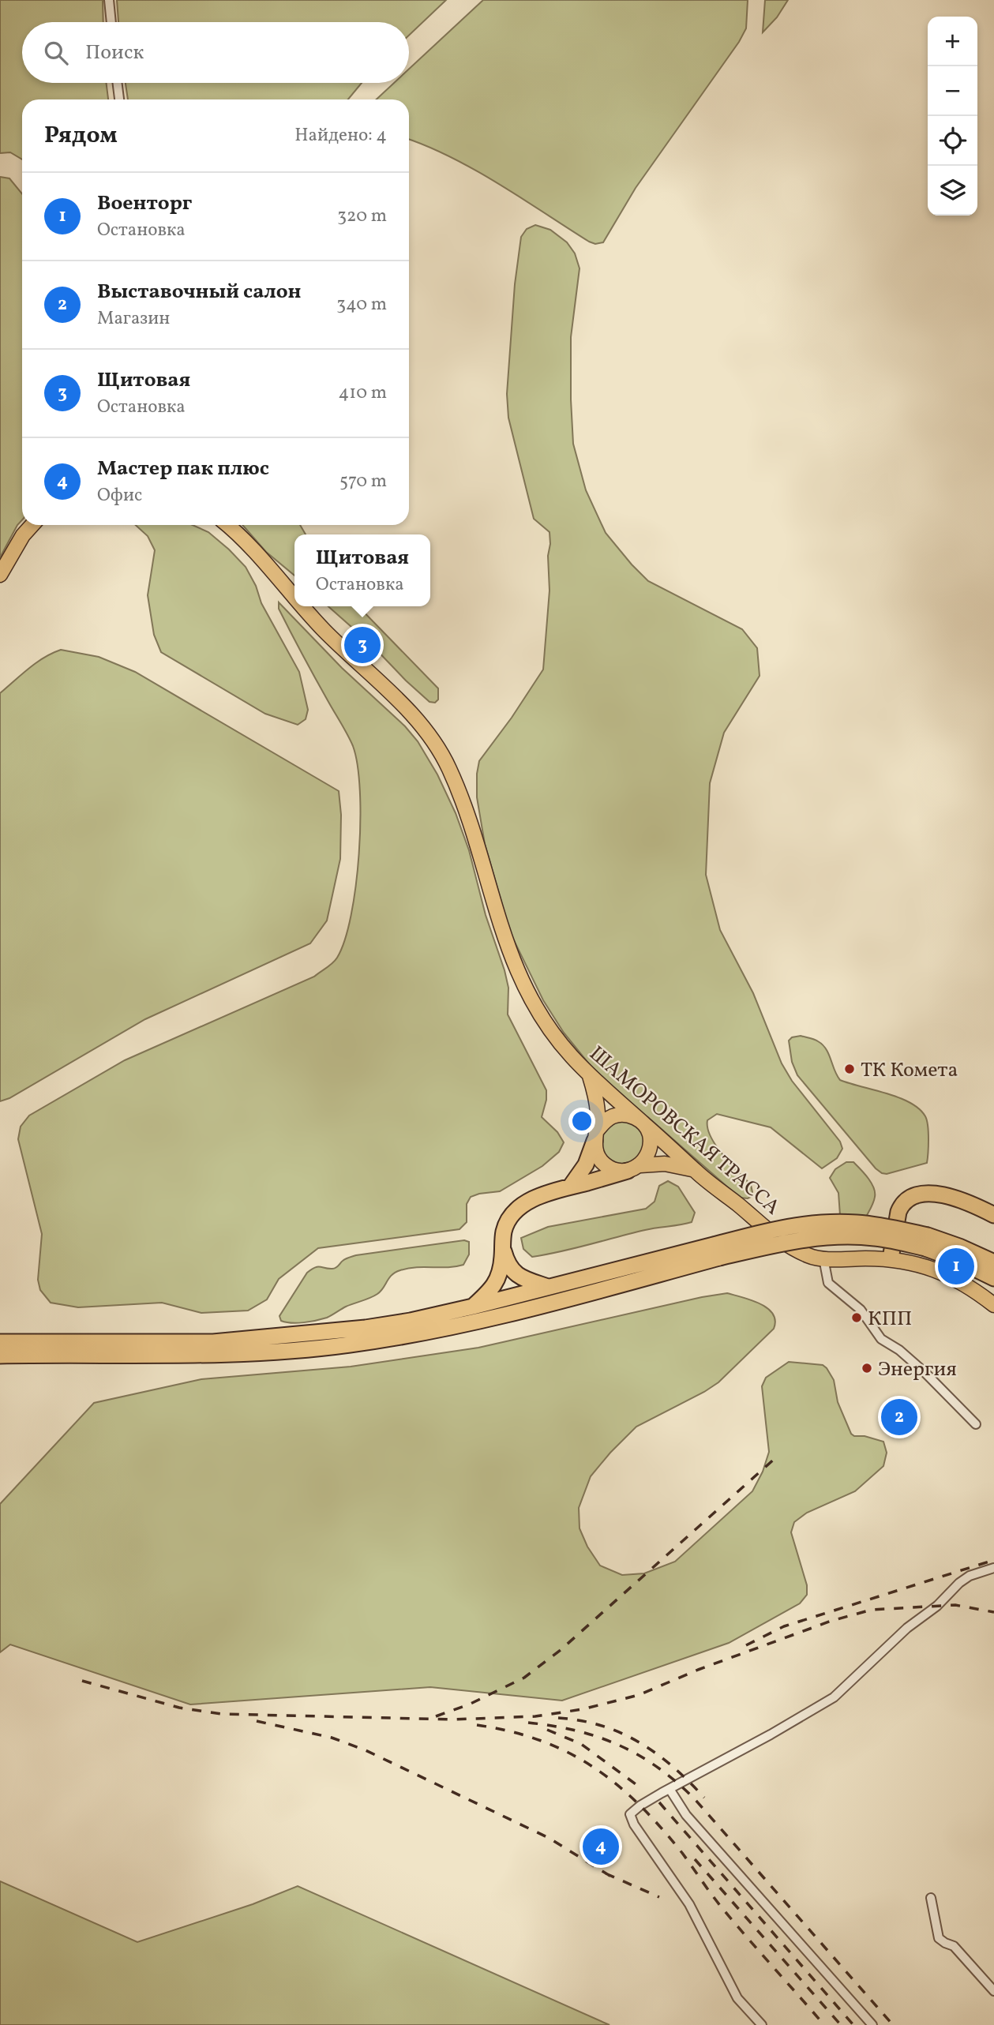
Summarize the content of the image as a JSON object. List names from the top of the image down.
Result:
{
  "streets": {
    "main road": ["ШАМОРОВСКАЯ ТРАССА"]
  },
  "places": ["ТК Комета", "КПП", "Энергия"],
  "page": {
    "map_buttons": ["+", "−"],
    "search": "Поиск",
    "heading": ["Рядом", "Найдено: 4"],
    "list": [
      {
        "mark": "1",
        "name": "Военторг",
        "note": "Остановка",
        "value": "320 m"
      },
      {
        "mark": "2",
        "name": "Выставочный салон",
        "note": "Магазин",
        "value": "340 m"
      },
      {
        "mark": "3",
        "name": "Щитовая",
        "note": "Остановка",
        "value": "410 m"
      },
      {
        "mark": "4",
        "name": "Мастер пак плюс",
        "note": "Офис",
        "value": "570 m"
      }
    ],
    "popup": ["Щитовая", "Остановка"],
    "pins": [
      "3",
      "1",
      "2",
      "4"
    ]
  }
}
